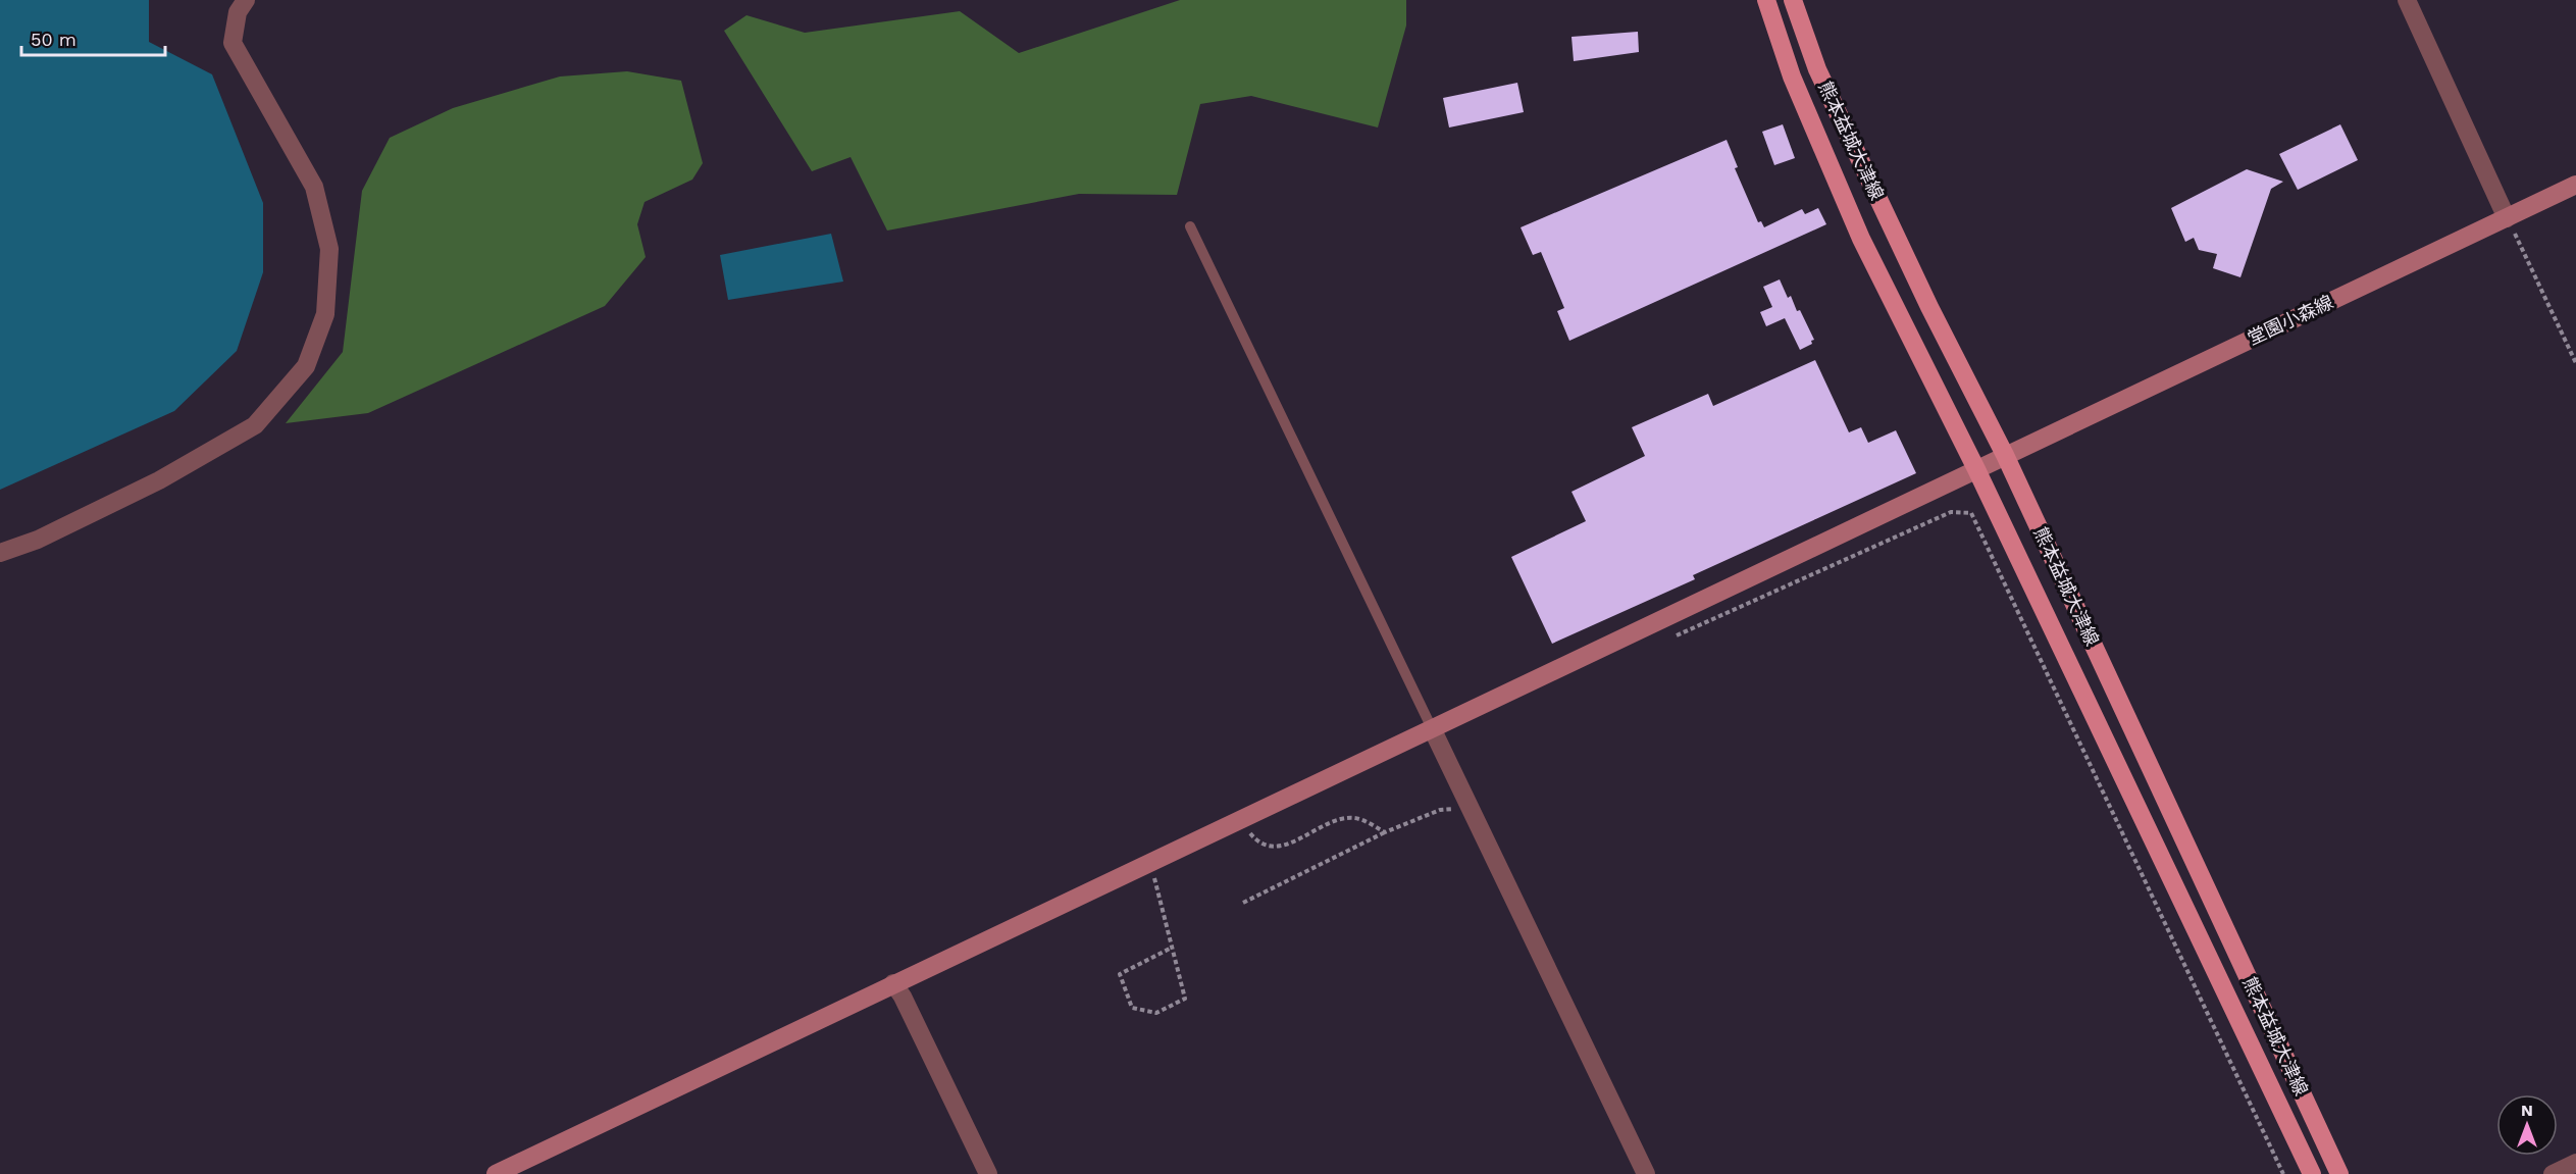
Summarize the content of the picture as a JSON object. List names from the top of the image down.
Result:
{
  "streets": {
    "main road": ["熊本益城大津線"],
    "street": ["堂園小森線"]
  },
  "crossings": [
    ["熊本益城大津線", "堂園小森線"]
  ],
  "scale_bar": "50 m",
  "north": "top"
}
